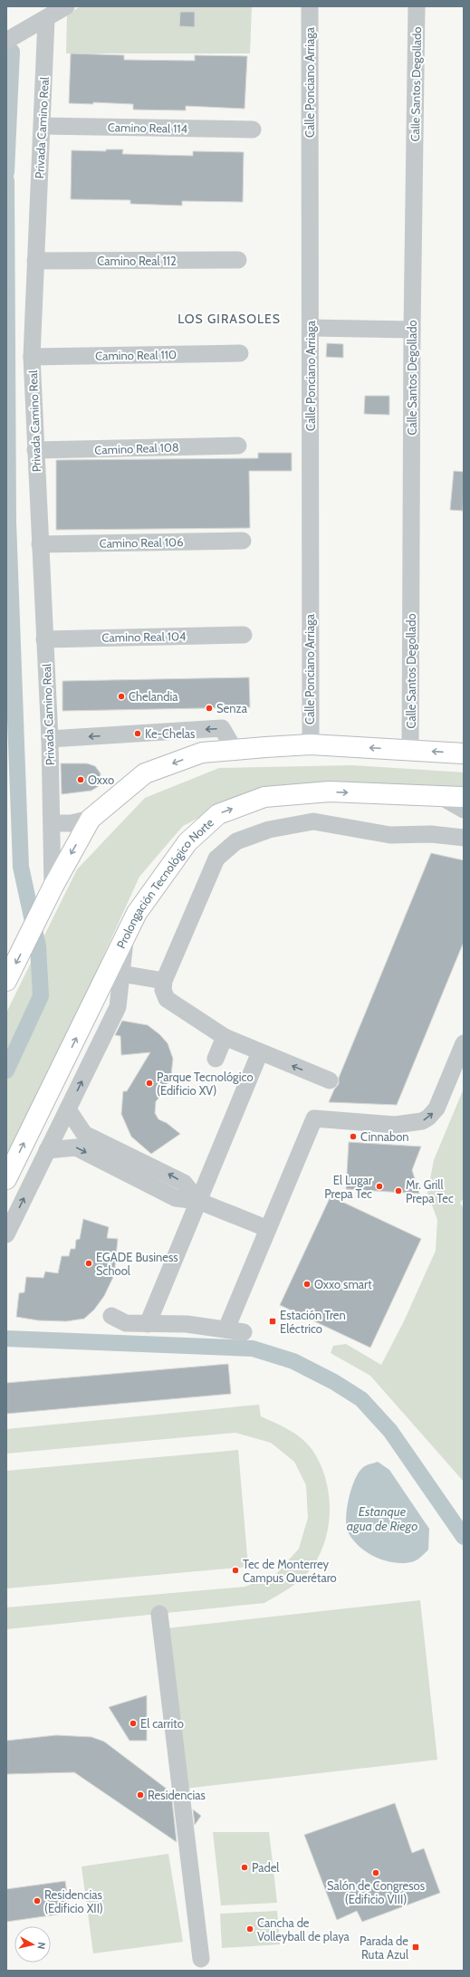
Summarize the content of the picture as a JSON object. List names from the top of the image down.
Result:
{
  "streets": {
    "main road": ["Prolongación Tecnológico Norte"],
    "street": [
      "Calle Ponciano Arriaga",
      "Calle Santos Degollado",
      "Privada Camino Real",
      "Camino Real 114",
      "Camino Real 112",
      "Camino Real 110",
      "Camino Real 108",
      "Camino Real 106",
      "Camino Real 104"
    ]
  },
  "crossings": [
    ["Privada Camino Real", "Camino Real 114"],
    ["Privada Camino Real", "Camino Real 112"],
    ["Privada Camino Real", "Camino Real 110"],
    ["Privada Camino Real", "Camino Real 108"],
    ["Privada Camino Real", "Camino Real 106"],
    ["Privada Camino Real", "Camino Real 104"]
  ],
  "districts": ["LOS GIRASOLES"],
  "water": ["Estanque agua de Riego"],
  "places": {
    "other": [
      "Chelandia",
      "Senza",
      "Ke-Chelas",
      "Oxxo",
      "Parque Tecnológico (Edificio XV)",
      "Cinnabon",
      "El Lugar Prepa Tec",
      "Mr. Grill Prepa Tec",
      "EGADE Business School",
      "Oxxo smart",
      "Tec de Monterrey Campus Querétaro",
      "El carrito",
      "Residencias",
      "Padel",
      "Salón de Congresos (Edificio VIII)",
      "Residencias (Edificio XII)",
      "Cancha de Volleyball de playa"
    ],
    "transit": ["Estación Tren Eléctrico", "Parada de Ruta Azul"]
  },
  "north": "right"
}
